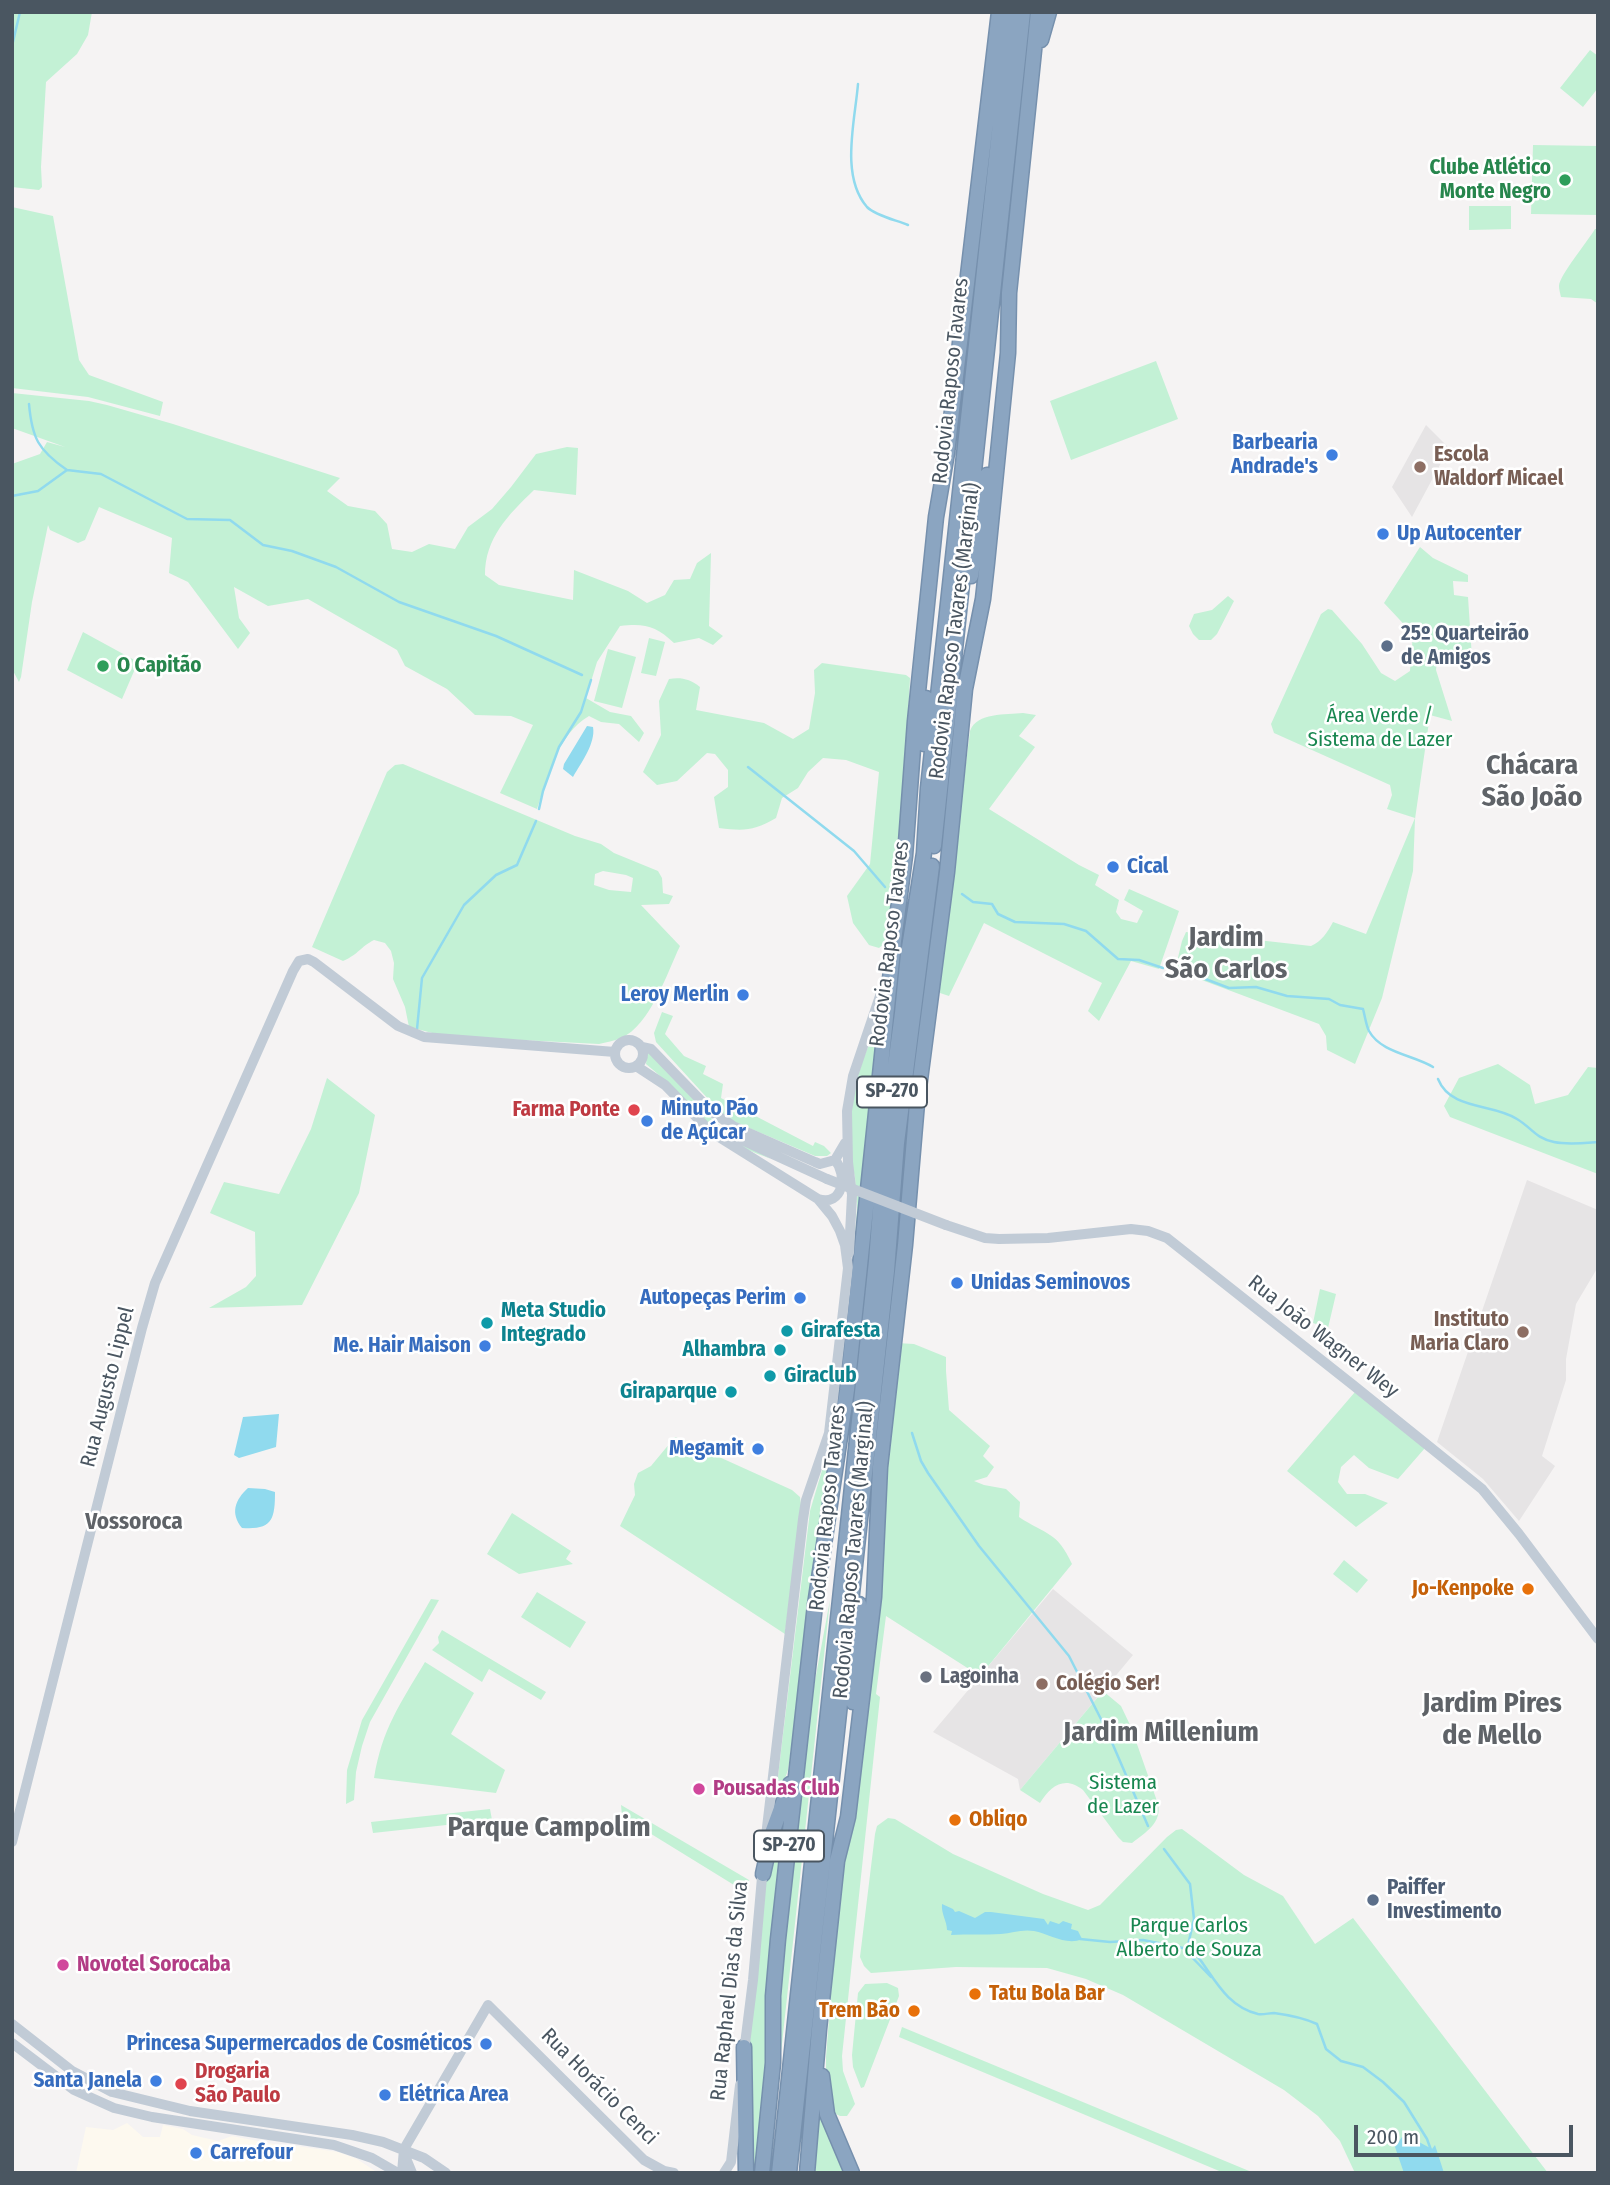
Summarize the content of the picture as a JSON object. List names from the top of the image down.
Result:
{
  "streets": {
    "highway": ["Rodovia Raposo Tavares", "Rodovia Raposo Tavares (Marginal)", "SP-270"],
    "main road": [
      "Rua João Wagner Wey",
      "Rua Augusto Lippel",
      "Rua Raphael Dias da Silva",
      "Rua Horácio Cenci"
    ]
  },
  "crossings": [
    ["Rodovia Raposo Tavares (Marginal)", "SP-270"]
  ],
  "districts": [
    "Chácara São João",
    "Jardim São Carlos",
    "Vossoroca",
    "Jardim Pires de Mello",
    "Jardim Millenium",
    "Parque Campolim"
  ],
  "parks": ["Área Verde / Sistema de Lazer", "Sistema de Lazer", "Parque Carlos Alberto de Souza"],
  "places": [
    "Clube Atlético Monte Negro",
    "Barbearia Andrade's",
    "Escola Waldorf Micael",
    "Up Autocenter",
    "25º Quarteirão de Amigos",
    "O Capitão",
    "Cical",
    "Leroy Merlin",
    "Farma Ponte",
    "Minuto Pão de Açúcar",
    "Unidas Seminovos",
    "Autopeças Perim",
    "Meta Studio Integrado",
    "Girafesta",
    "Instituto Maria Claro",
    "Me. Hair Maison",
    "Alhambra",
    "Giraclub",
    "Giraparque",
    "Megamit",
    "Jo-Kenpoke",
    "Lagoinha",
    "Colégio Ser!",
    "Pousadas Club",
    "Obliqo",
    "Paiffer Investimento",
    "Novotel Sorocaba",
    "Tatu Bola Bar",
    "Trem Bão",
    "Princesa Supermercados de Cosméticos",
    "Santa Janela",
    "Drogaria São Paulo",
    "Elétrica Area",
    "Carrefour"
  ],
  "scale_bar": "200 m"
}
